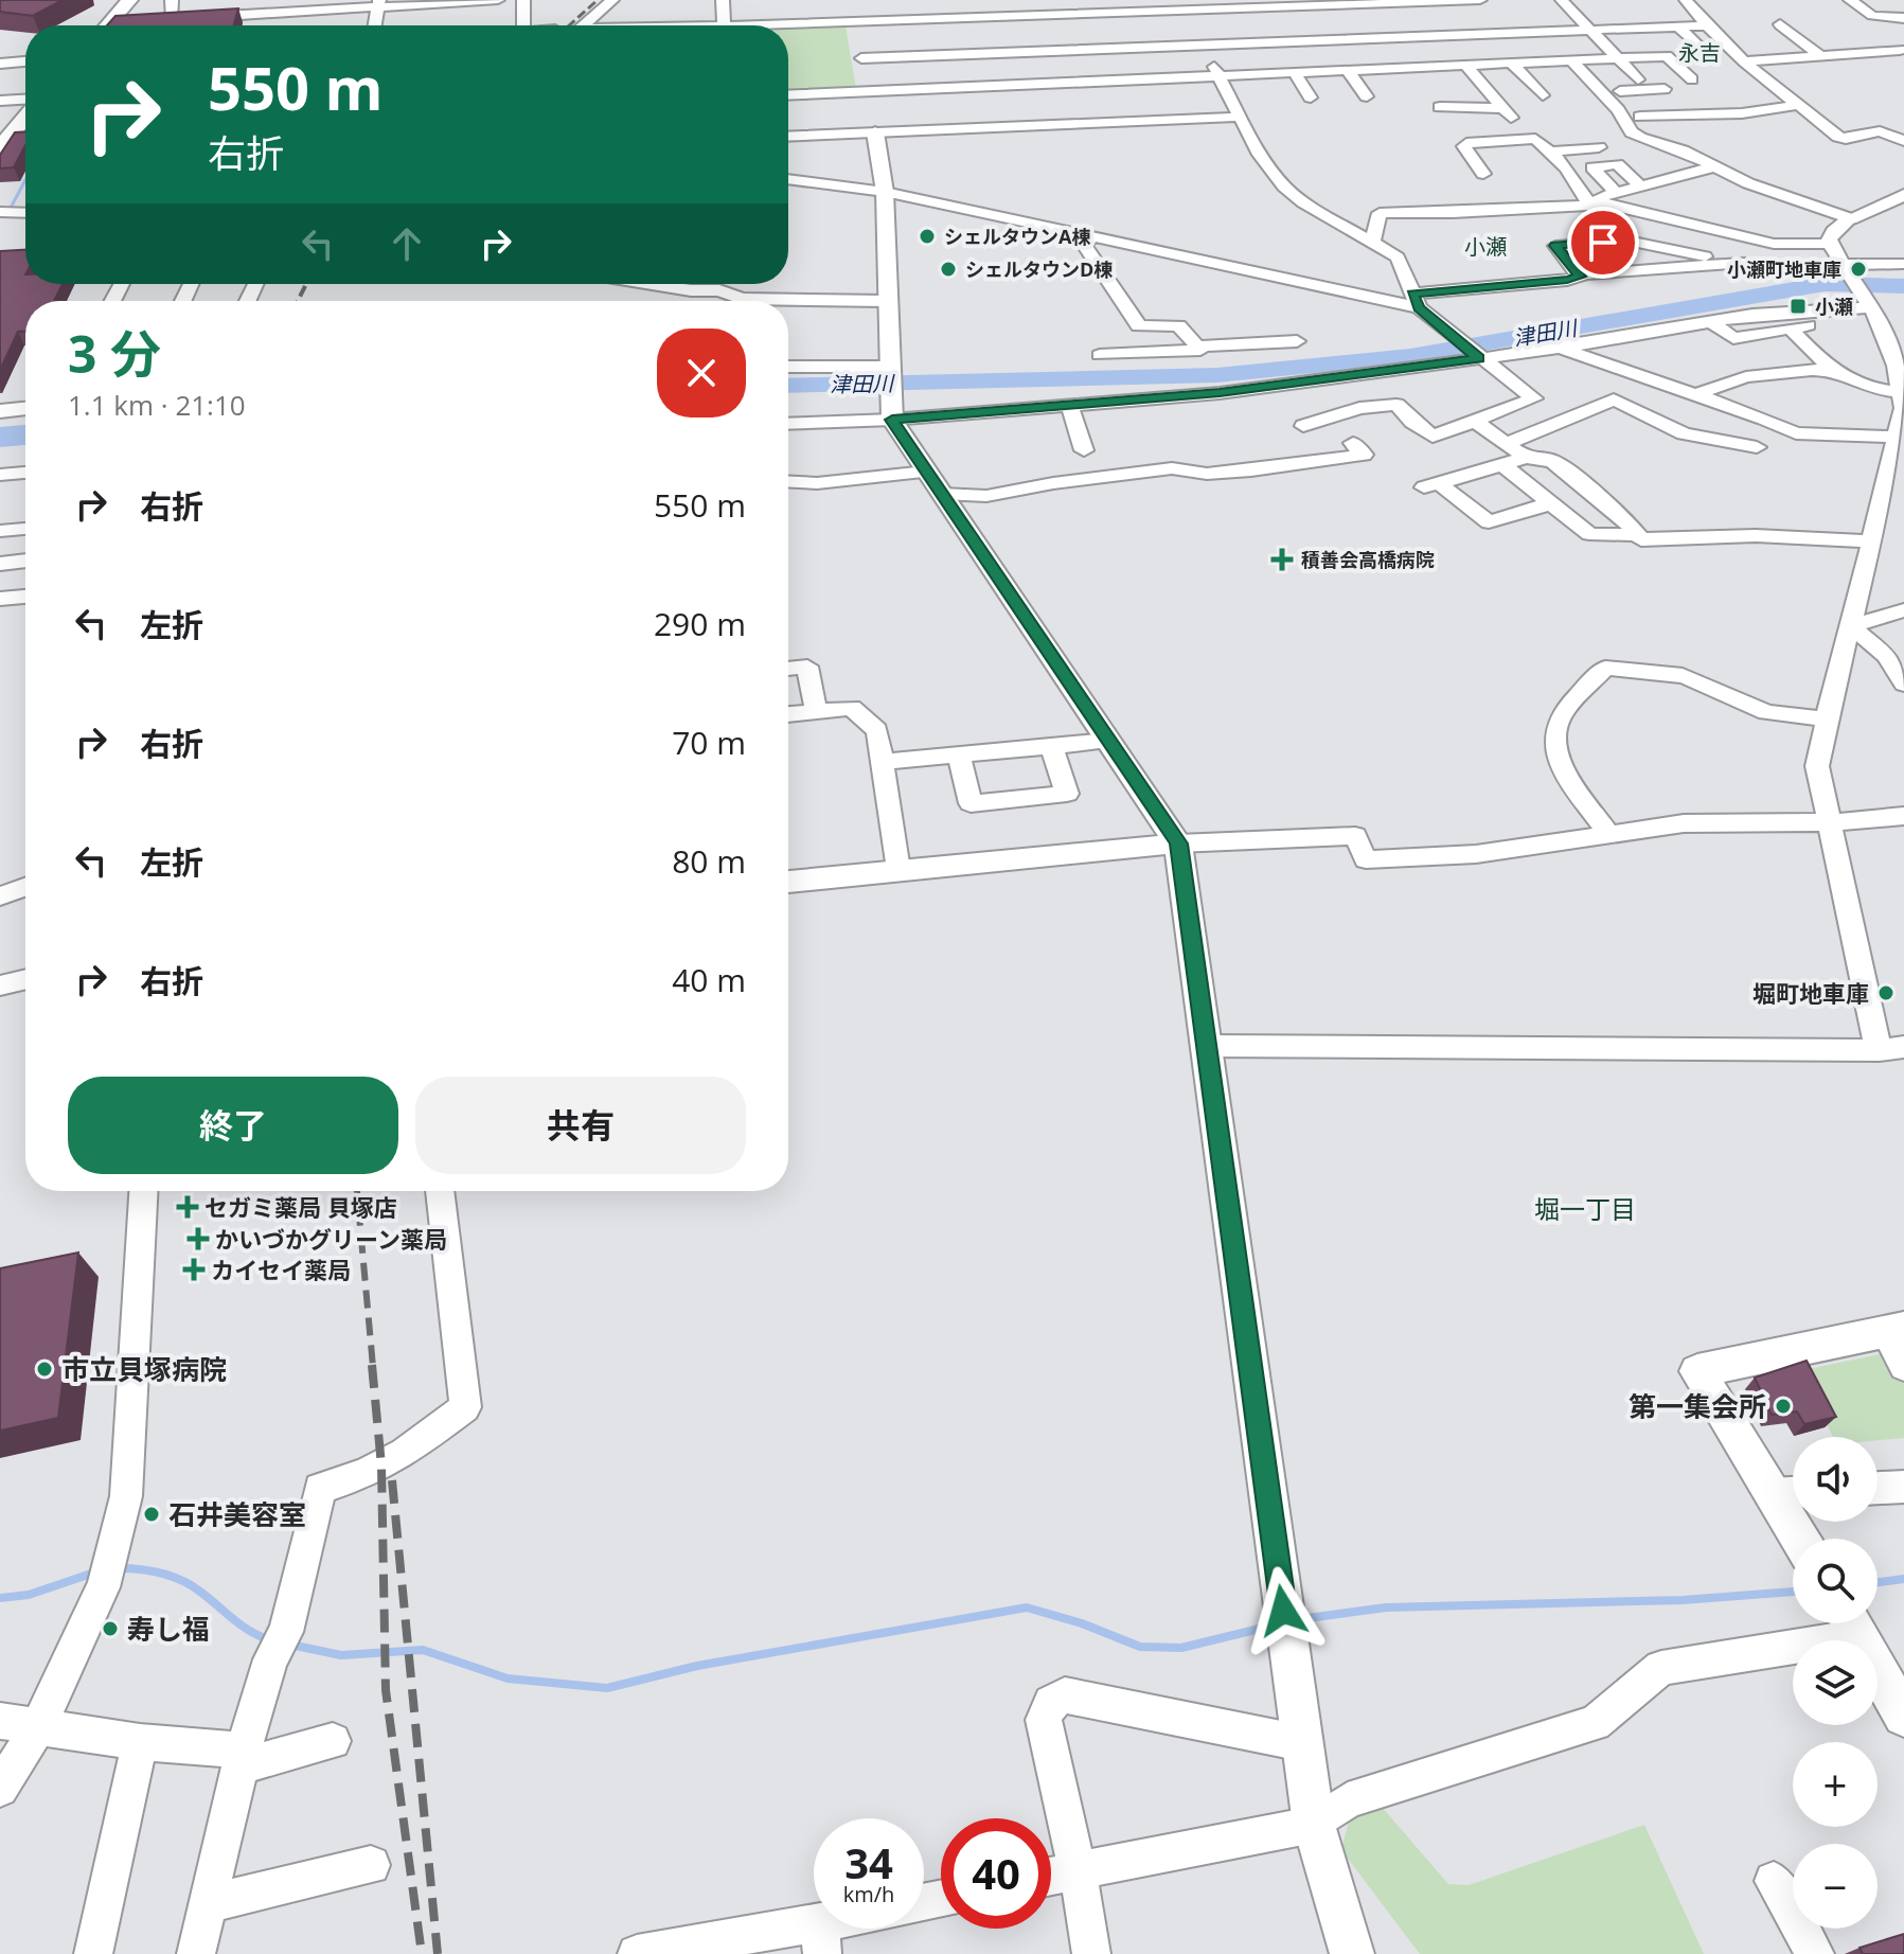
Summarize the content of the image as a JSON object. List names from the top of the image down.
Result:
{
  "districts": ["永吉", "小瀬", "堀一丁目"],
  "water": ["津田川"],
  "places": {
    "other": [
      "シェルタウンA棟",
      "シェルタウンD棟",
      "小瀬町地車庫",
      "堀町地車庫",
      "市立貝塚病院",
      "第一集会所",
      "石井美容室",
      "寿し福"
    ],
    "transit": ["小瀬"],
    "health": [
      "積善会高橋病院",
      "セガミ薬局 貝塚店",
      "かいづかグリーン薬局",
      "カイセイ薬局"
    ]
  },
  "page": {
    "turn": ["550 m", "右折"],
    "heading": ["3 分", "1.1 km · 21:10"],
    "list": [
      {
        "name": "右折",
        "value": "550 m"
      },
      {
        "name": "左折",
        "value": "290 m"
      },
      {
        "name": "右折",
        "value": "70 m"
      },
      {
        "name": "左折",
        "value": "80 m"
      },
      {
        "name": "右折",
        "value": "40 m"
      }
    ],
    "buttons": ["終了", "共有"],
    "map_buttons": ["+", "−"],
    "speed": "34 km/h",
    "limit": "40"
  }
}
